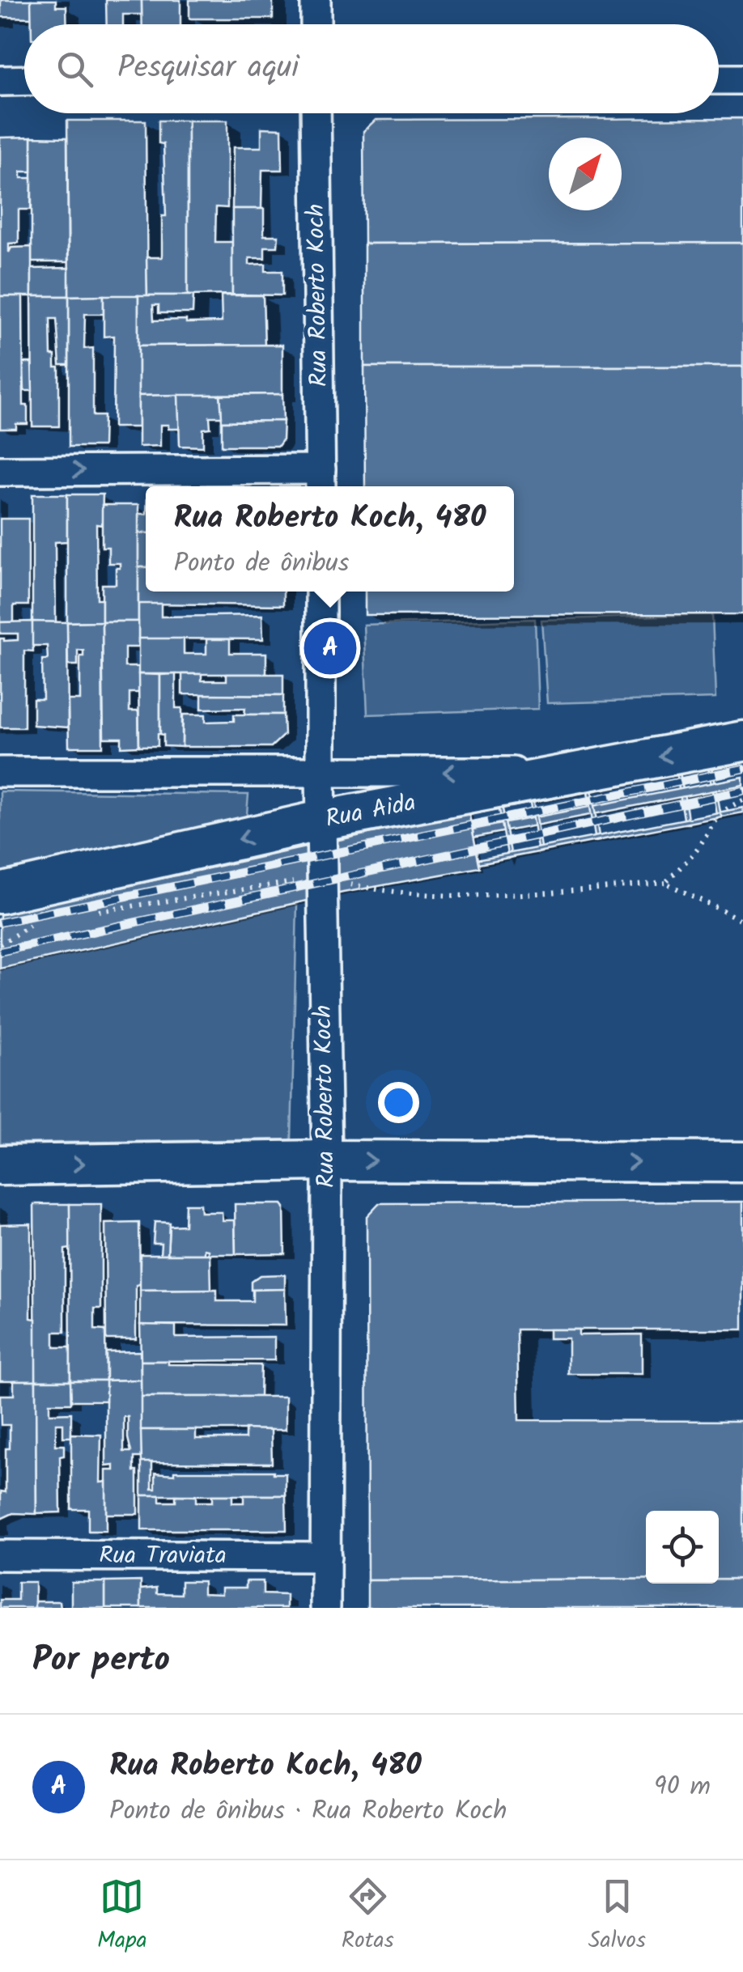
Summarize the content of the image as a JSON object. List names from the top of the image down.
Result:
{
  "streets": {
    "street": ["Rua Roberto Koch", "Rua Aida", "Rua Traviata"]
  },
  "crossings": [
    ["Rua Roberto Koch", "Rua Aida"],
    ["Rua Roberto Koch", "Rua Traviata"]
  ],
  "north": "top right",
  "page": {
    "search": "Pesquisar aqui",
    "popup": ["Rua Roberto Koch, 480", "Ponto de ônibus"],
    "pins": "A",
    "heading": "Por perto",
    "list": [
      {
        "mark": "A",
        "name": "Rua Roberto Koch, 480",
        "note": "Ponto de ônibus · Rua Roberto Koch",
        "value": "90 m"
      }
    ],
    "nav": ["Mapa", "Rotas", "Salvos"]
  }
}
